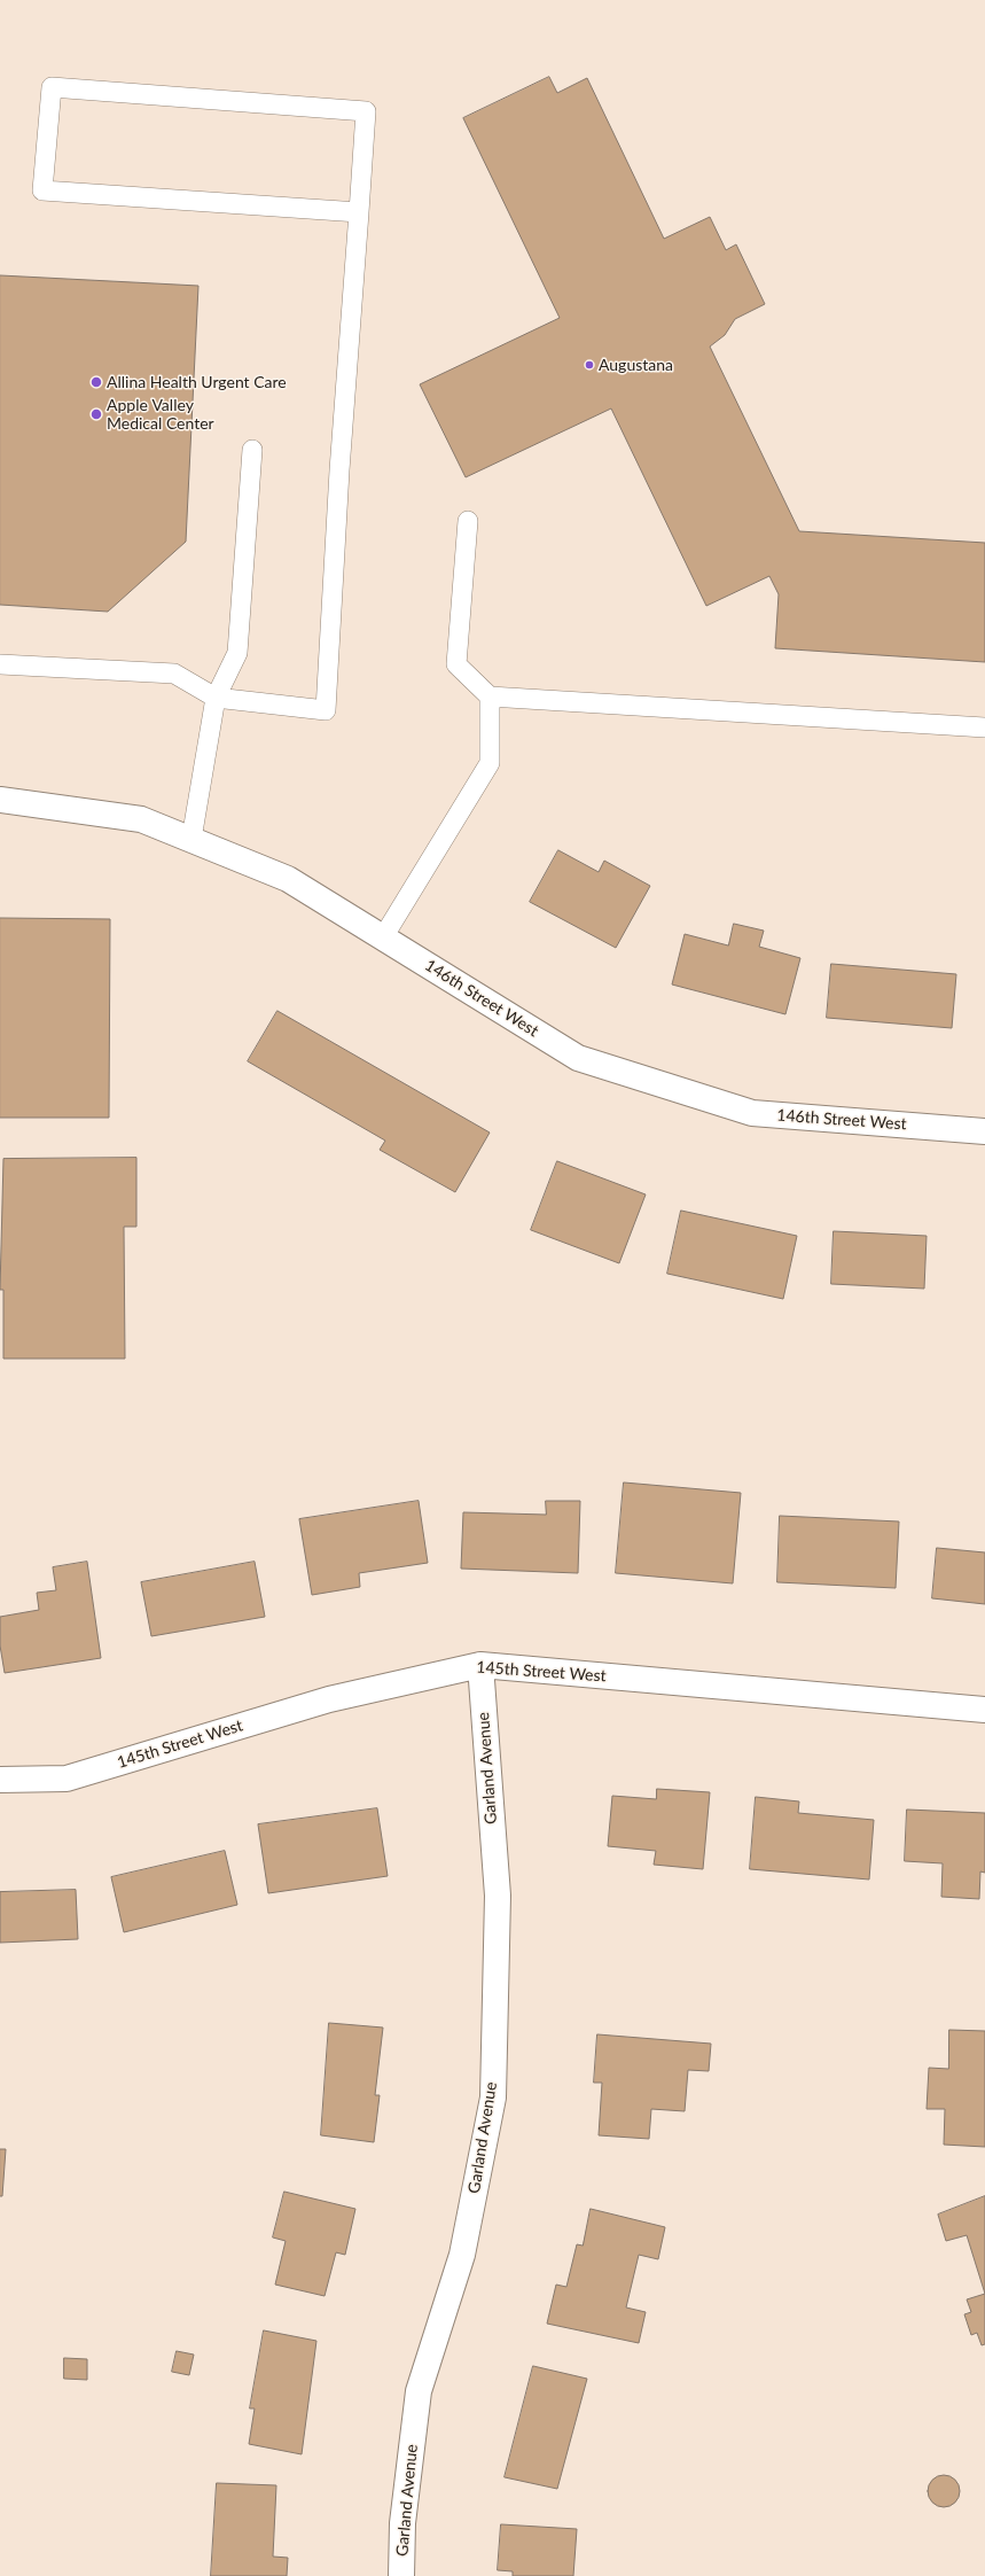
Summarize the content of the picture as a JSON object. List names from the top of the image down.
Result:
{
  "streets": {
    "street": ["146th Street West", "145th Street West", "Garland Avenue"]
  },
  "crossings": [
    ["145th Street West", "Garland Avenue"]
  ],
  "places": ["Augustana", "Allina Health Urgent Care", "Apple Valley Medical Center"]
}
